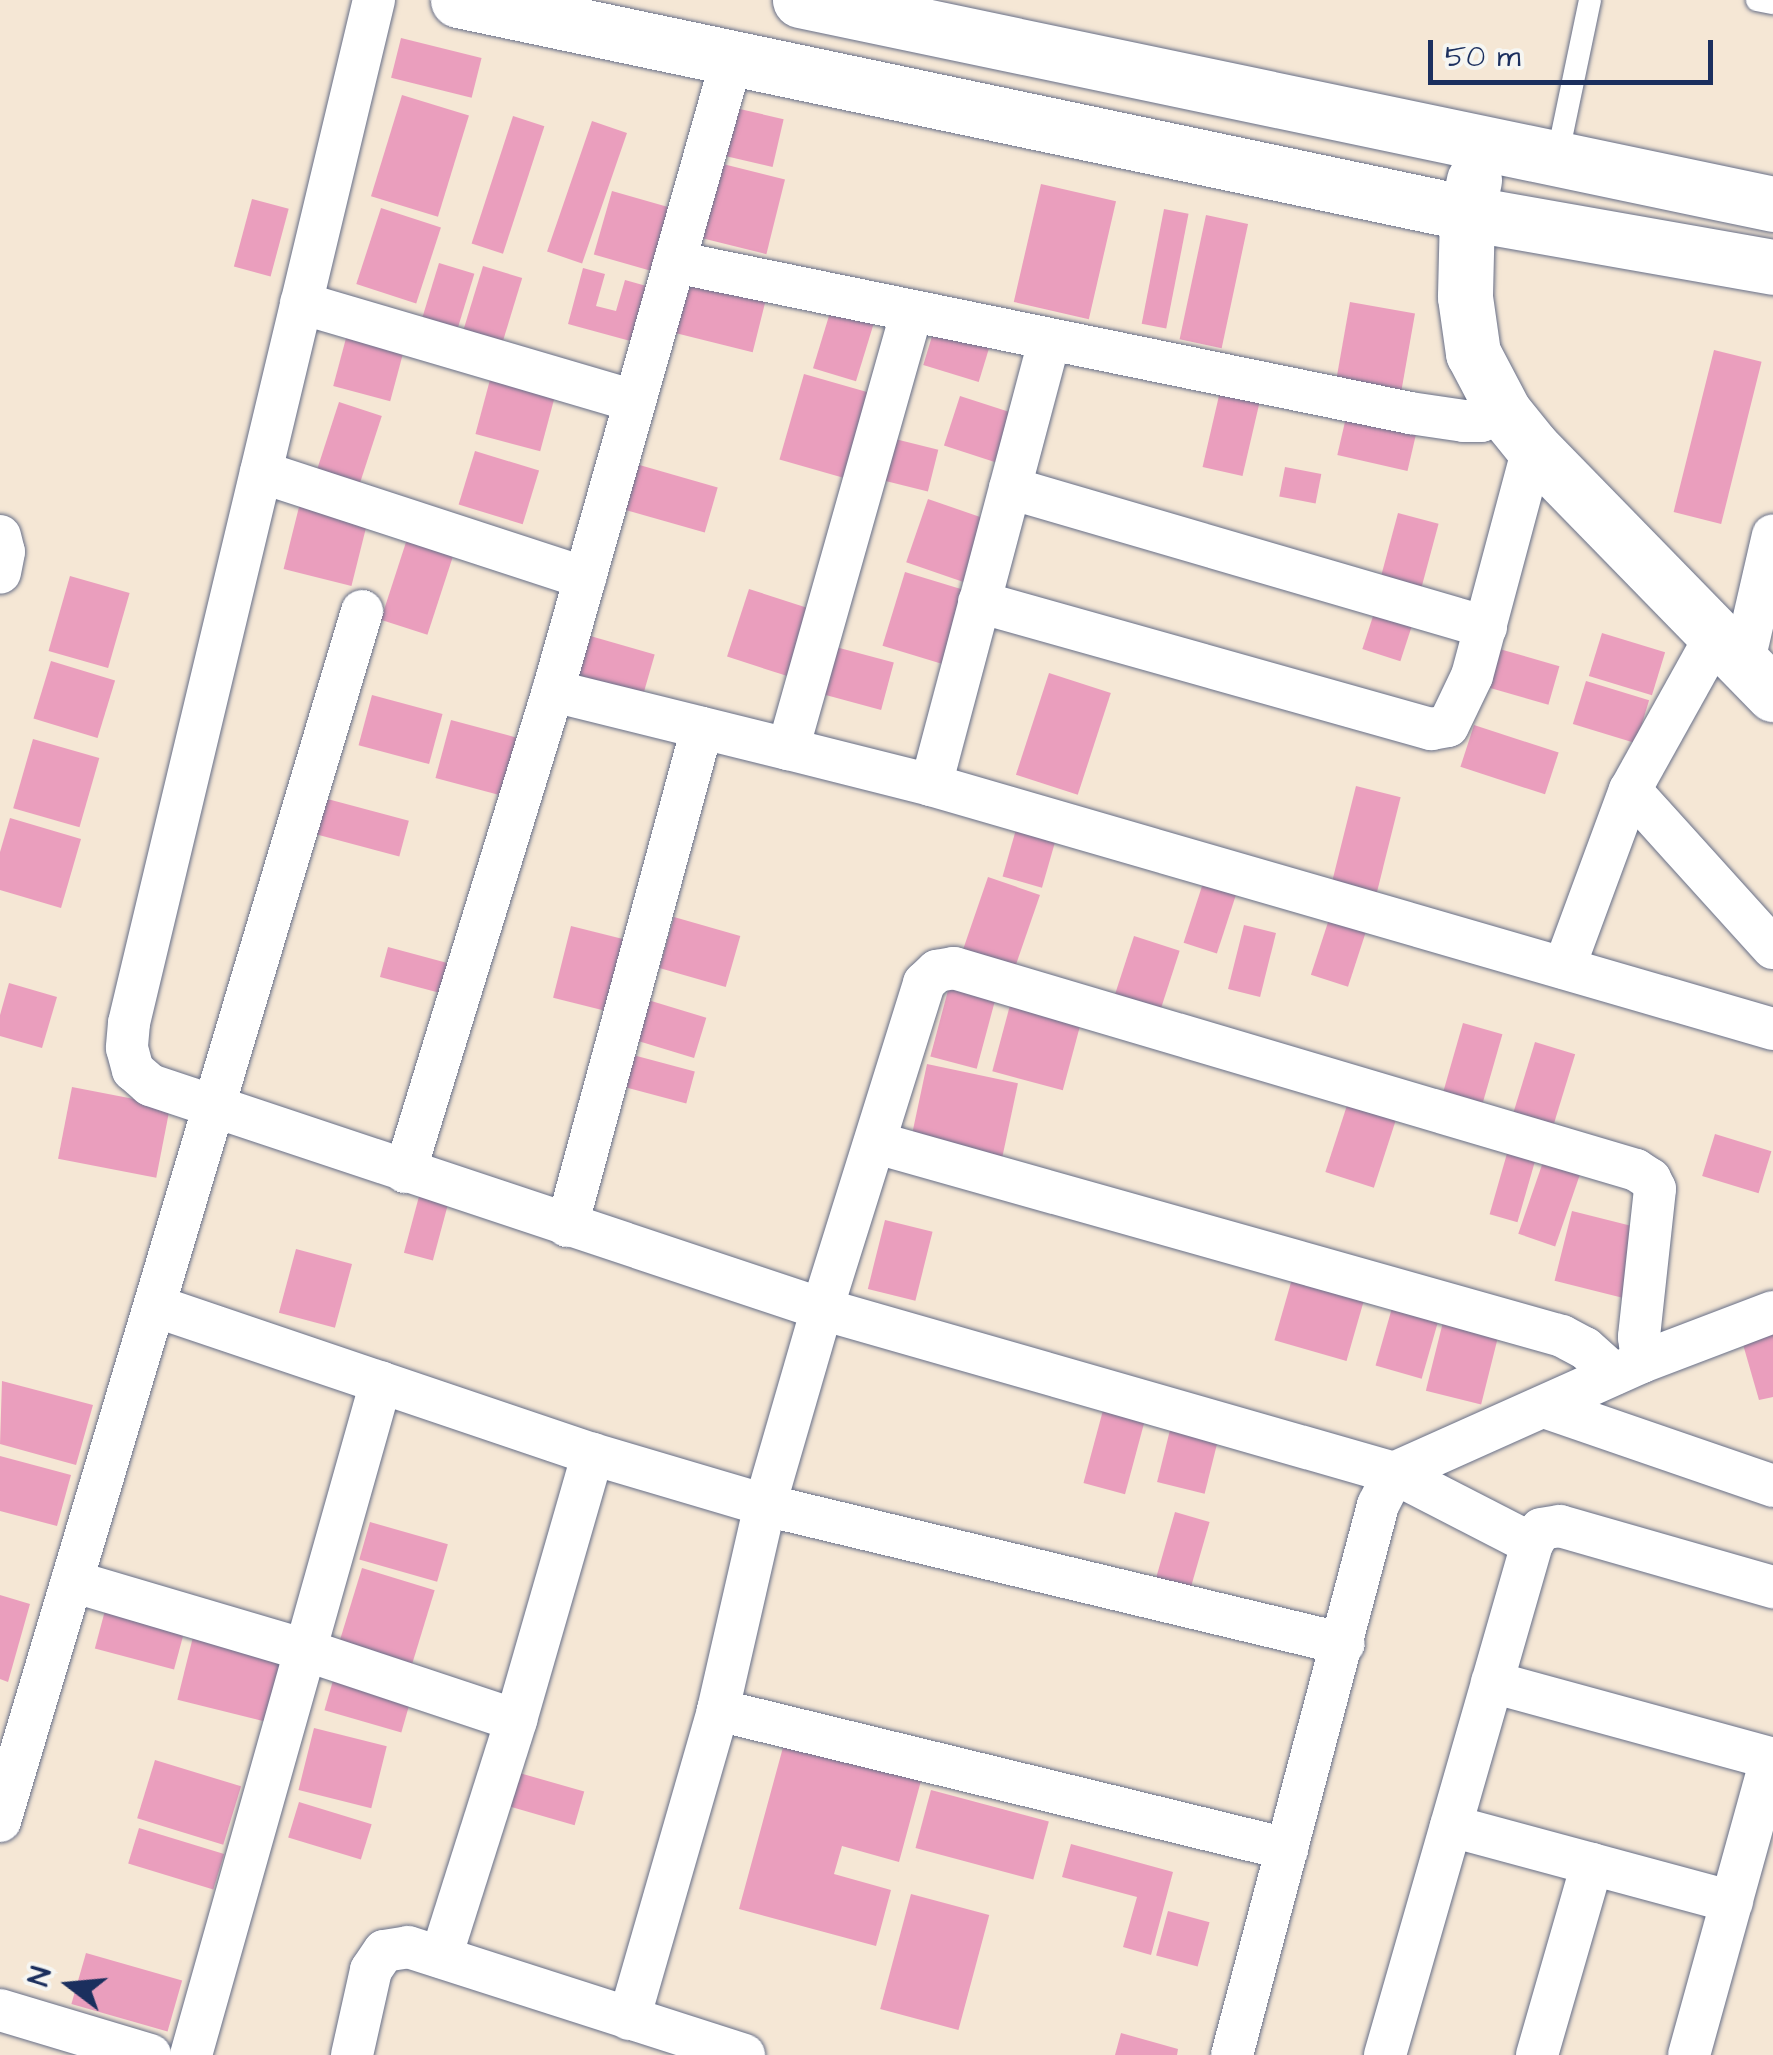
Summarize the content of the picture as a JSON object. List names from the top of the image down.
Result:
{
  "scale_bar": "50 m",
  "north": "left"
}
